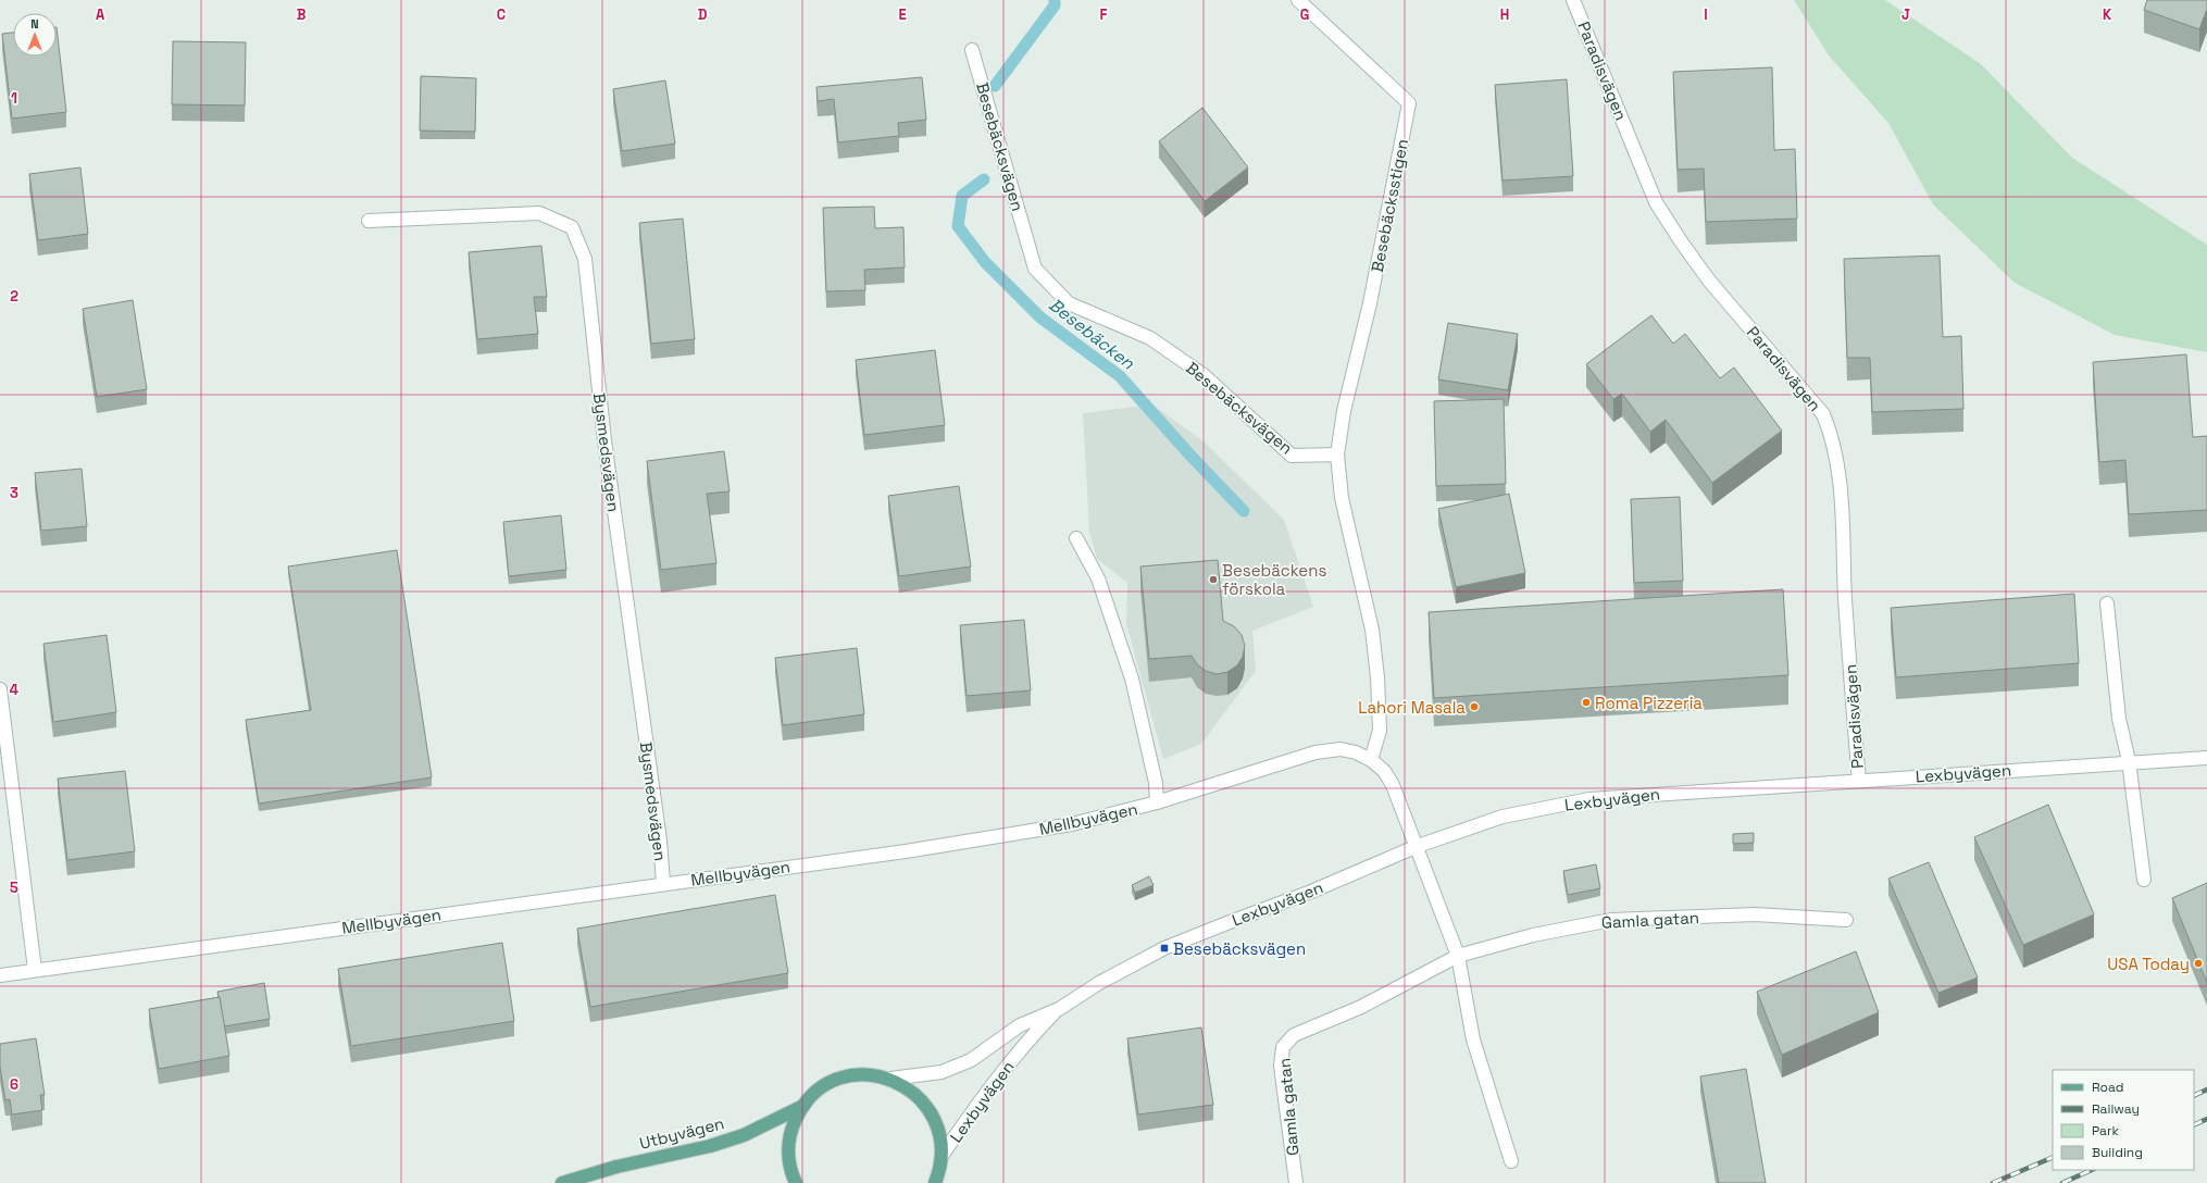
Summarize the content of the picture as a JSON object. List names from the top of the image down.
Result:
{
  "streets": {
    "main road": ["Utbyvägen"],
    "street": [
      "Paradisvägen",
      "Besebäcksvägen",
      "Besebäcksstigen",
      "Bysmedsvägen",
      "Lexbyvägen",
      "Mellbyvägen",
      "Gamla gatan"
    ]
  },
  "crossings": [
    ["Paradisvägen", "Lexbyvägen"],
    ["Besebäcksvägen", "Besebäcksstigen"],
    ["Bysmedsvägen", "Mellbyvägen"],
    ["Lexbyvägen", "Mellbyvägen"]
  ],
  "water": ["Besebäcken"],
  "places": {
    "other": [
      "Besebäckens förskola",
      "Roma Pizzeria",
      "Lahori Masala",
      "USA Today"
    ],
    "transit": ["Besebäcksvägen"]
  },
  "legend": [
    "Road",
    "Railway",
    "Park",
    "Building"
  ],
  "north": "top",
  "grid": {
    "columns": [
      "A",
      "B",
      "C",
      "D",
      "E",
      "F",
      "G",
      "H",
      "I",
      "J",
      "K"
    ],
    "rows": [
      "1",
      "2",
      "3",
      "4",
      "5",
      "6"
    ]
  }
}
